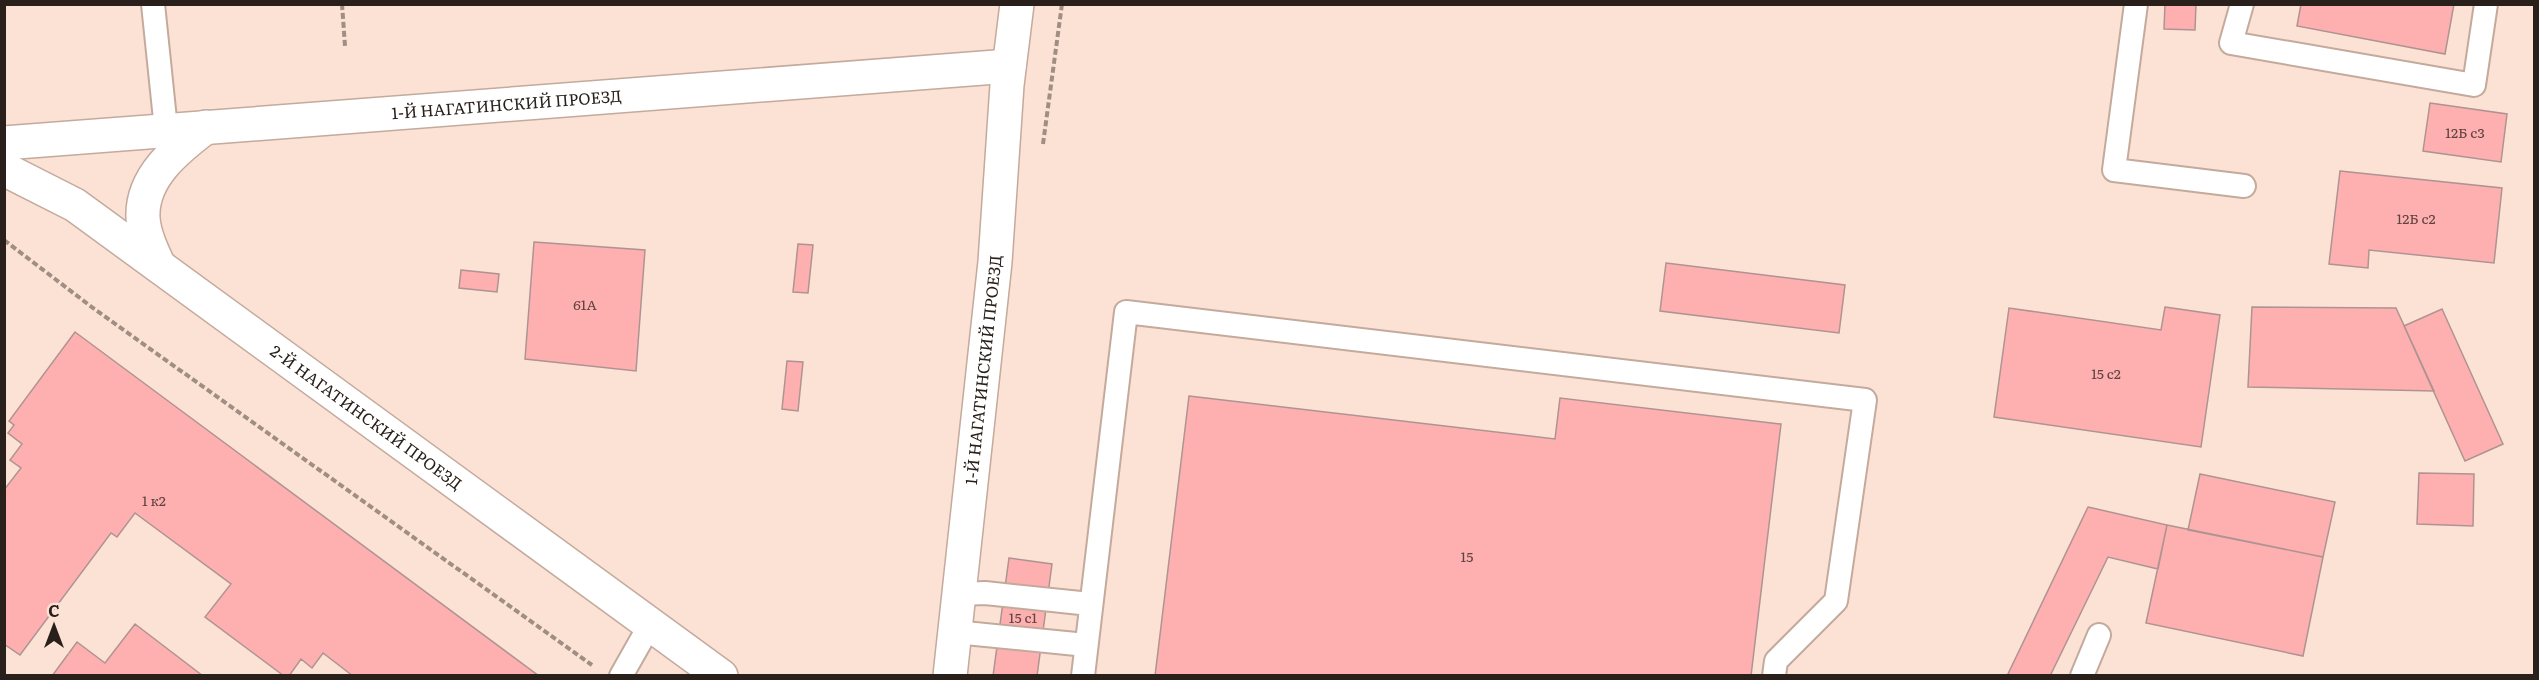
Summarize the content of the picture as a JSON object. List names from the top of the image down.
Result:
{
  "streets": {
    "street": ["1-Й НАГАТИНСКИЙ ПРОЕЗД", "2-Й НАГАТИНСКИЙ ПРОЕЗД"]
  },
  "house_numbers": [
    "12Б с3",
    "12Б с2",
    "61А",
    "15 с2",
    "1 к2",
    "15",
    "15 с1"
  ],
  "north": "top"
}
